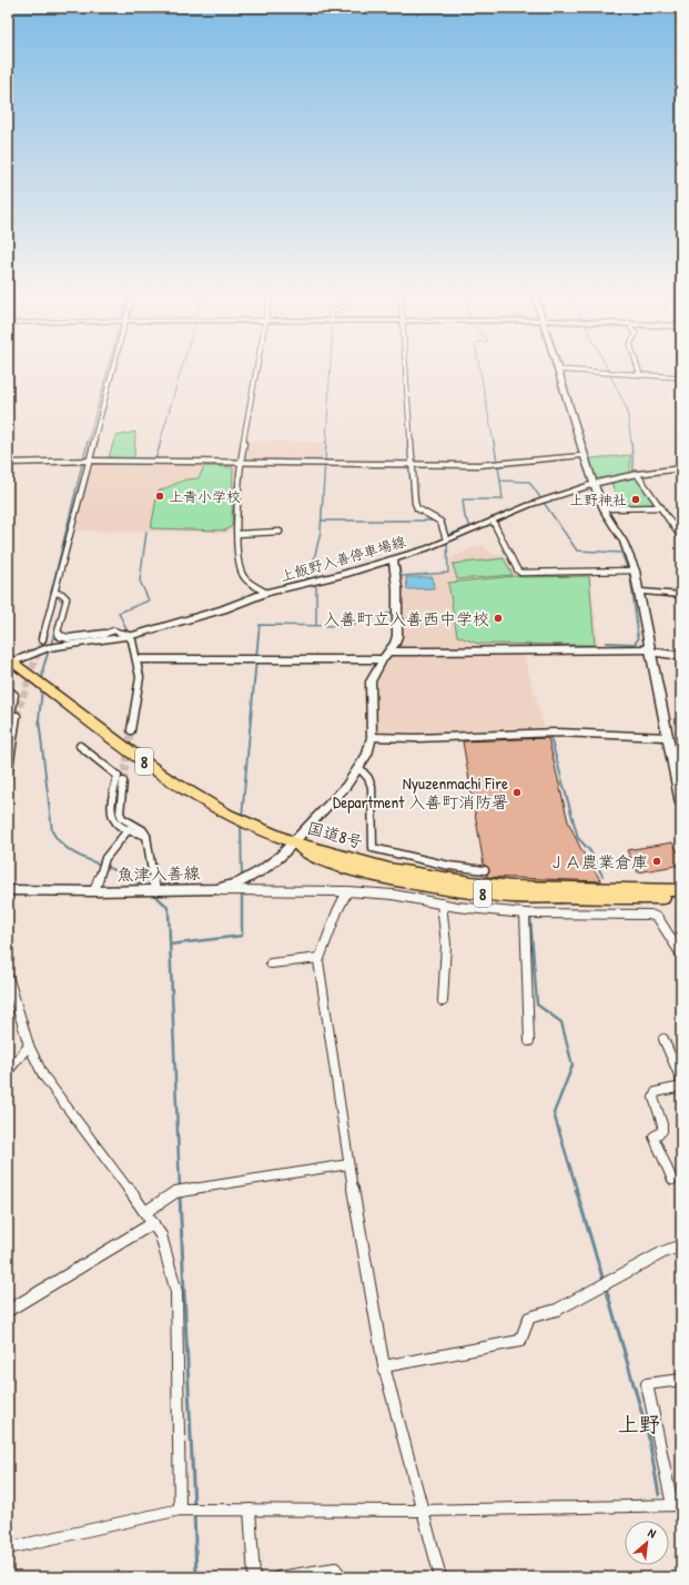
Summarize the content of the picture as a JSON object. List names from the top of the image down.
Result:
{
  "streets": {
    "highway": ["8", "国道8号"],
    "street": ["上飯野入善停車場線", "魚津入善線"]
  },
  "crossings": [
    ["上飯野入善停車場線", "8"],
    ["上飯野入善停車場線", "魚津入善線"],
    ["8", "国道8号"],
    ["8", "魚津入善線"],
    ["国道8号", "魚津入善線"]
  ],
  "districts": ["上野"],
  "places": [
    "上青小学校",
    "上野神社",
    "入善町立入善西中学校",
    "Nyuzenmachi Fire Department 入善町消防署",
    "ＪＡ農業倉庫"
  ],
  "north": "top right"
}
